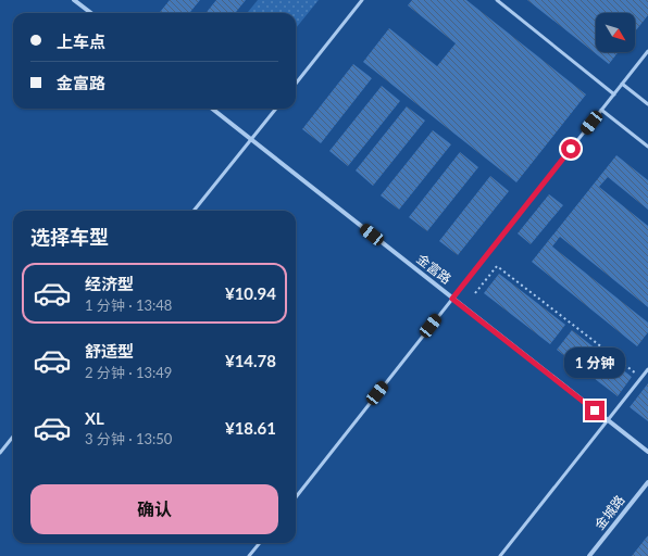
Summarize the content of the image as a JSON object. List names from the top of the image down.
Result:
{
  "streets": {
    "street": ["金富路", "金城路"]
  },
  "north": "bottom right",
  "page": {
    "banner": ["上车点", "金富路"],
    "heading": "选择车型",
    "list": [
      {
        "name": "经济型",
        "note": "1 分钟 · 13:48",
        "value": "¥10.94"
      },
      {
        "name": "舒适型",
        "note": "2 分钟 · 13:49",
        "value": "¥14.78"
      },
      {
        "name": "XL",
        "note": "3 分钟 · 13:50",
        "value": "¥18.61"
      }
    ],
    "bubble": "1 分钟",
    "buttons": "确认"
  }
}
